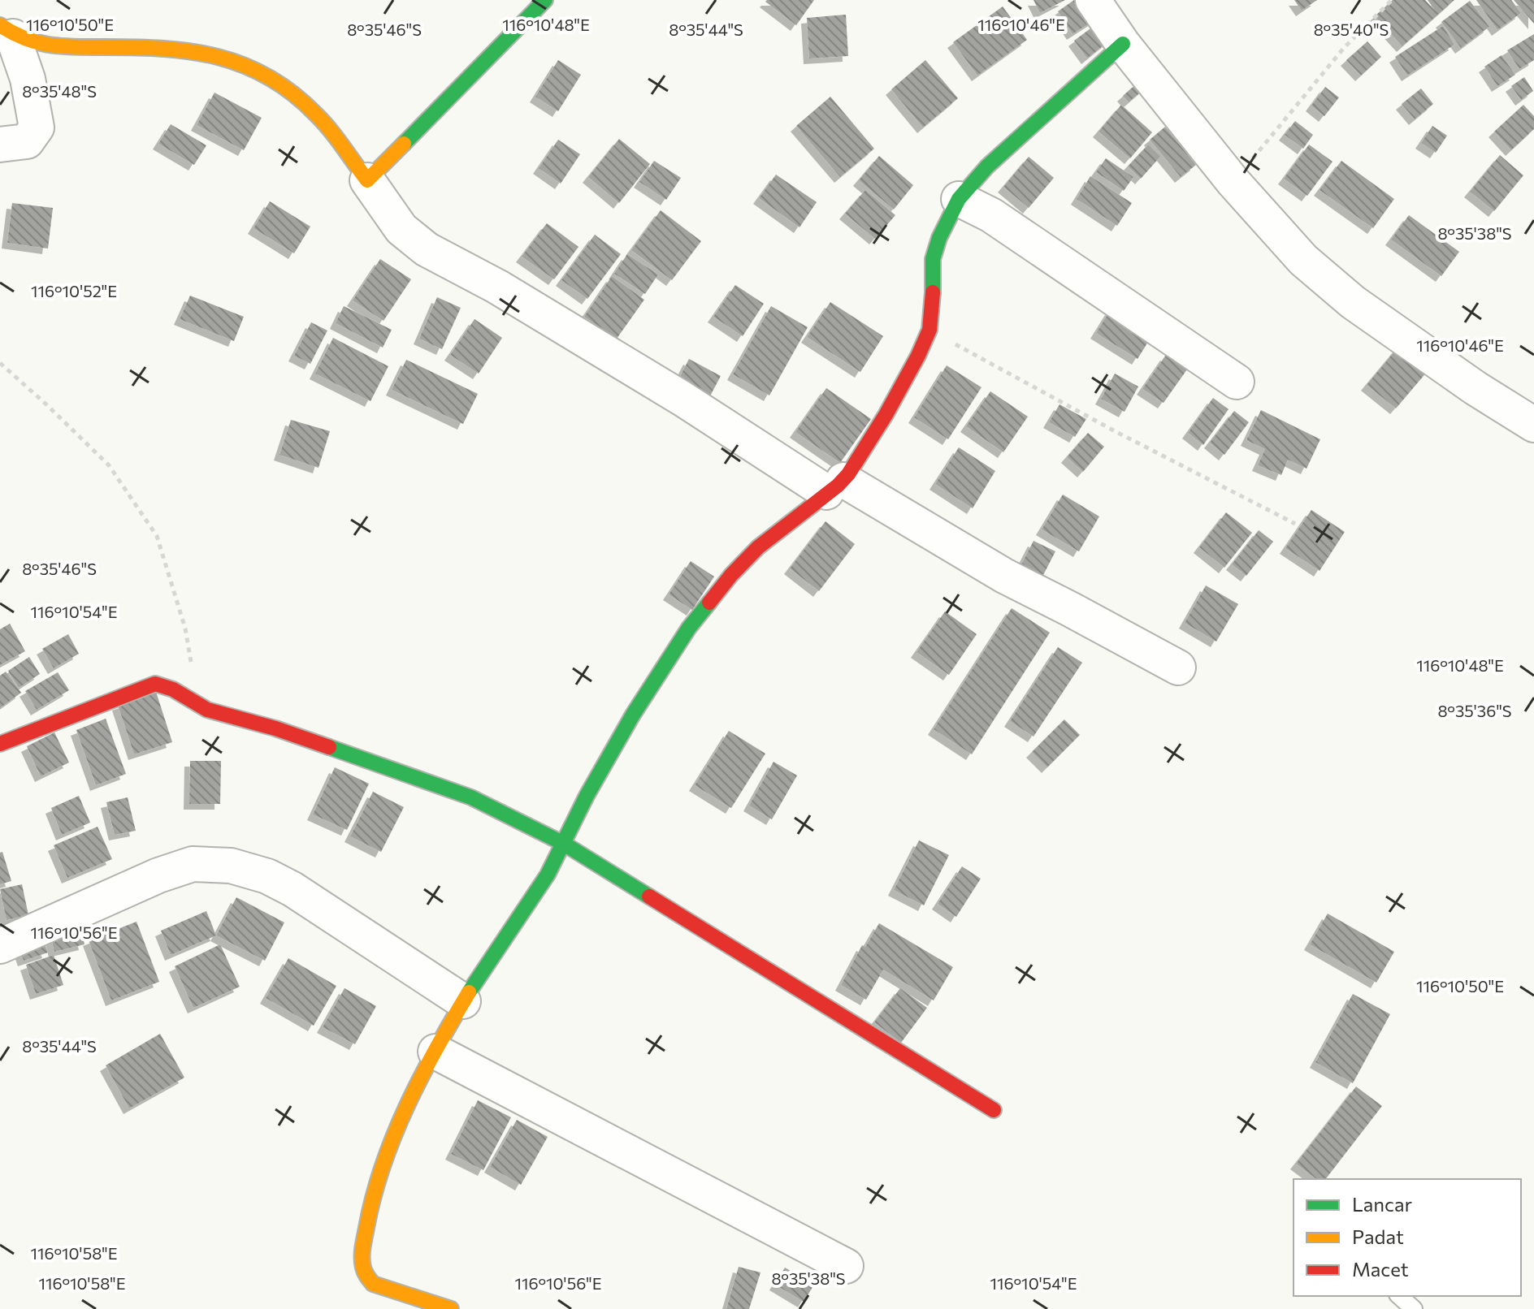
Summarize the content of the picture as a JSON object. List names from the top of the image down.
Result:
{
  "legend": ["Lancar", "Padat", "Macet"],
  "coordinates": [
    "116°10'50\"E",
    "116°10'48\"E",
    "116°10'46\"E",
    "8°35'46\"S",
    "8°35'44\"S",
    "8°35'40\"S",
    "8°35'48\"S",
    "8°35'38\"S",
    "116°10'52\"E",
    "116°10'54\"E",
    "8°35'36\"S",
    "116°10'56\"E",
    "116°10'58\"E"
  ]
}
